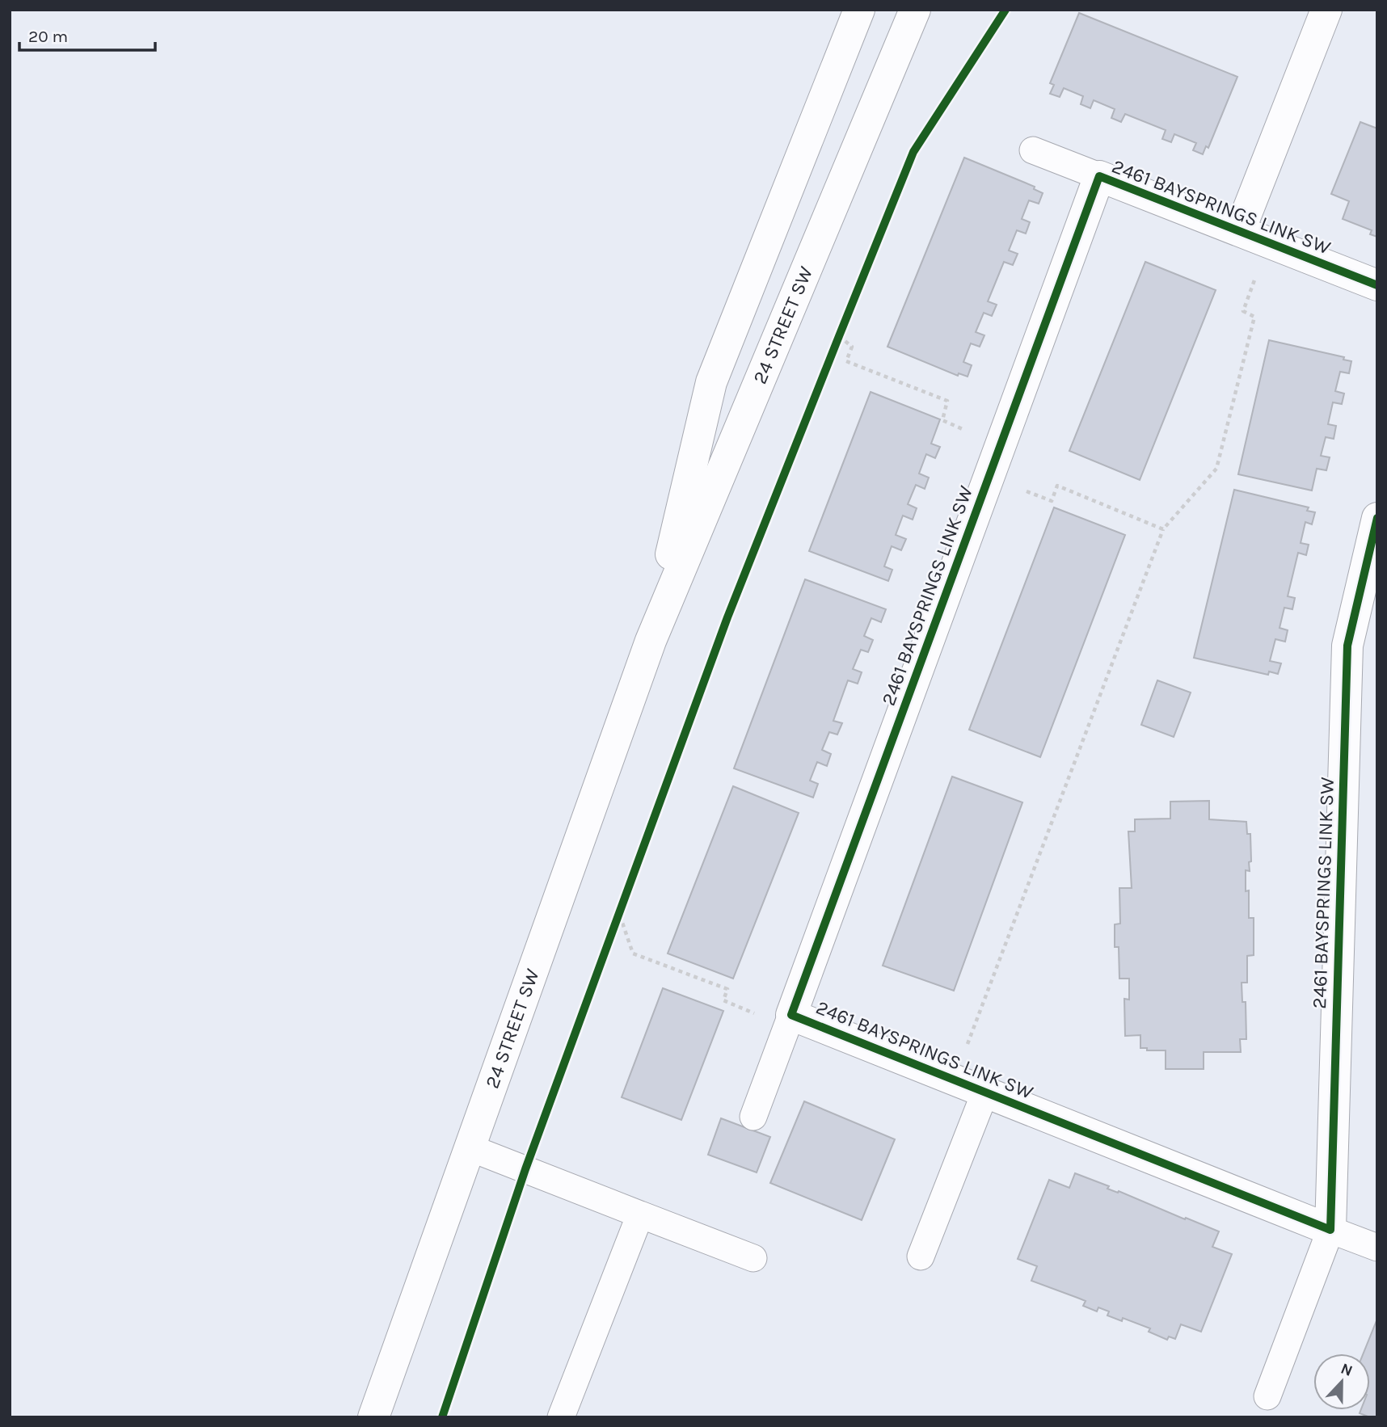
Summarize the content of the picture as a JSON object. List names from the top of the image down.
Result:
{
  "streets": {
    "street": ["2461 BAYSPRINGS LINK SW", "24 STREET SW"]
  },
  "scale_bar": "20 m",
  "north": "top"
}
